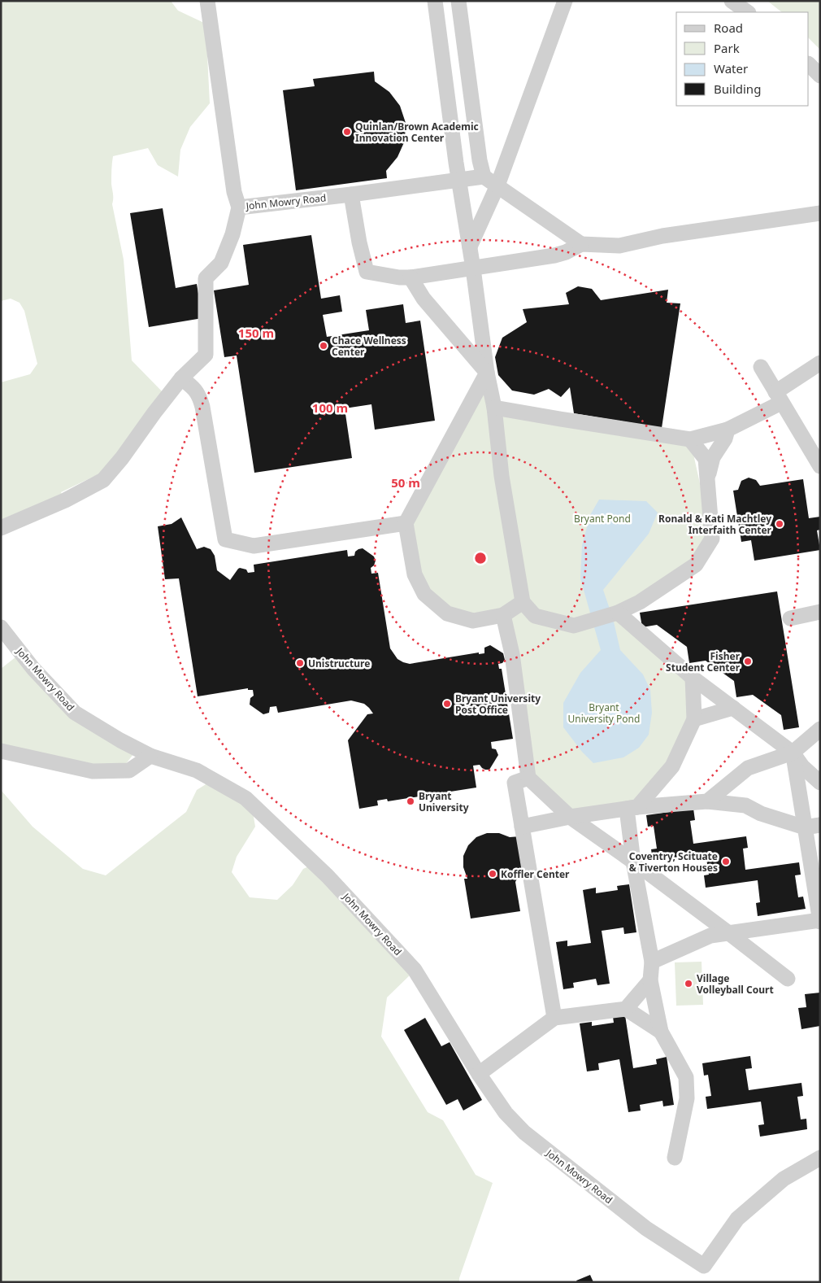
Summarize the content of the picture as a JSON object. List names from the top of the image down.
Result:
{
  "streets": {
    "street": ["John Mowry Road"]
  },
  "parks": ["Bryant Pond", "Bryant University Pond"],
  "places": [
    "Quinlan/Brown Academic Innovation Center",
    "Chace Wellness Center",
    "Ronald & Kati Machtley Interfaith Center",
    "Fisher Student Center",
    "Unistructure",
    "Bryant University Post Office",
    "Bryant University",
    "Coventry, Scituate & Tiverton Houses",
    "Koffler Center",
    "Village Volleyball Court"
  ],
  "legend": [
    "Road",
    "Park",
    "Water",
    "Building"
  ],
  "rings": ["150 m", "100 m", "50 m"]
}
